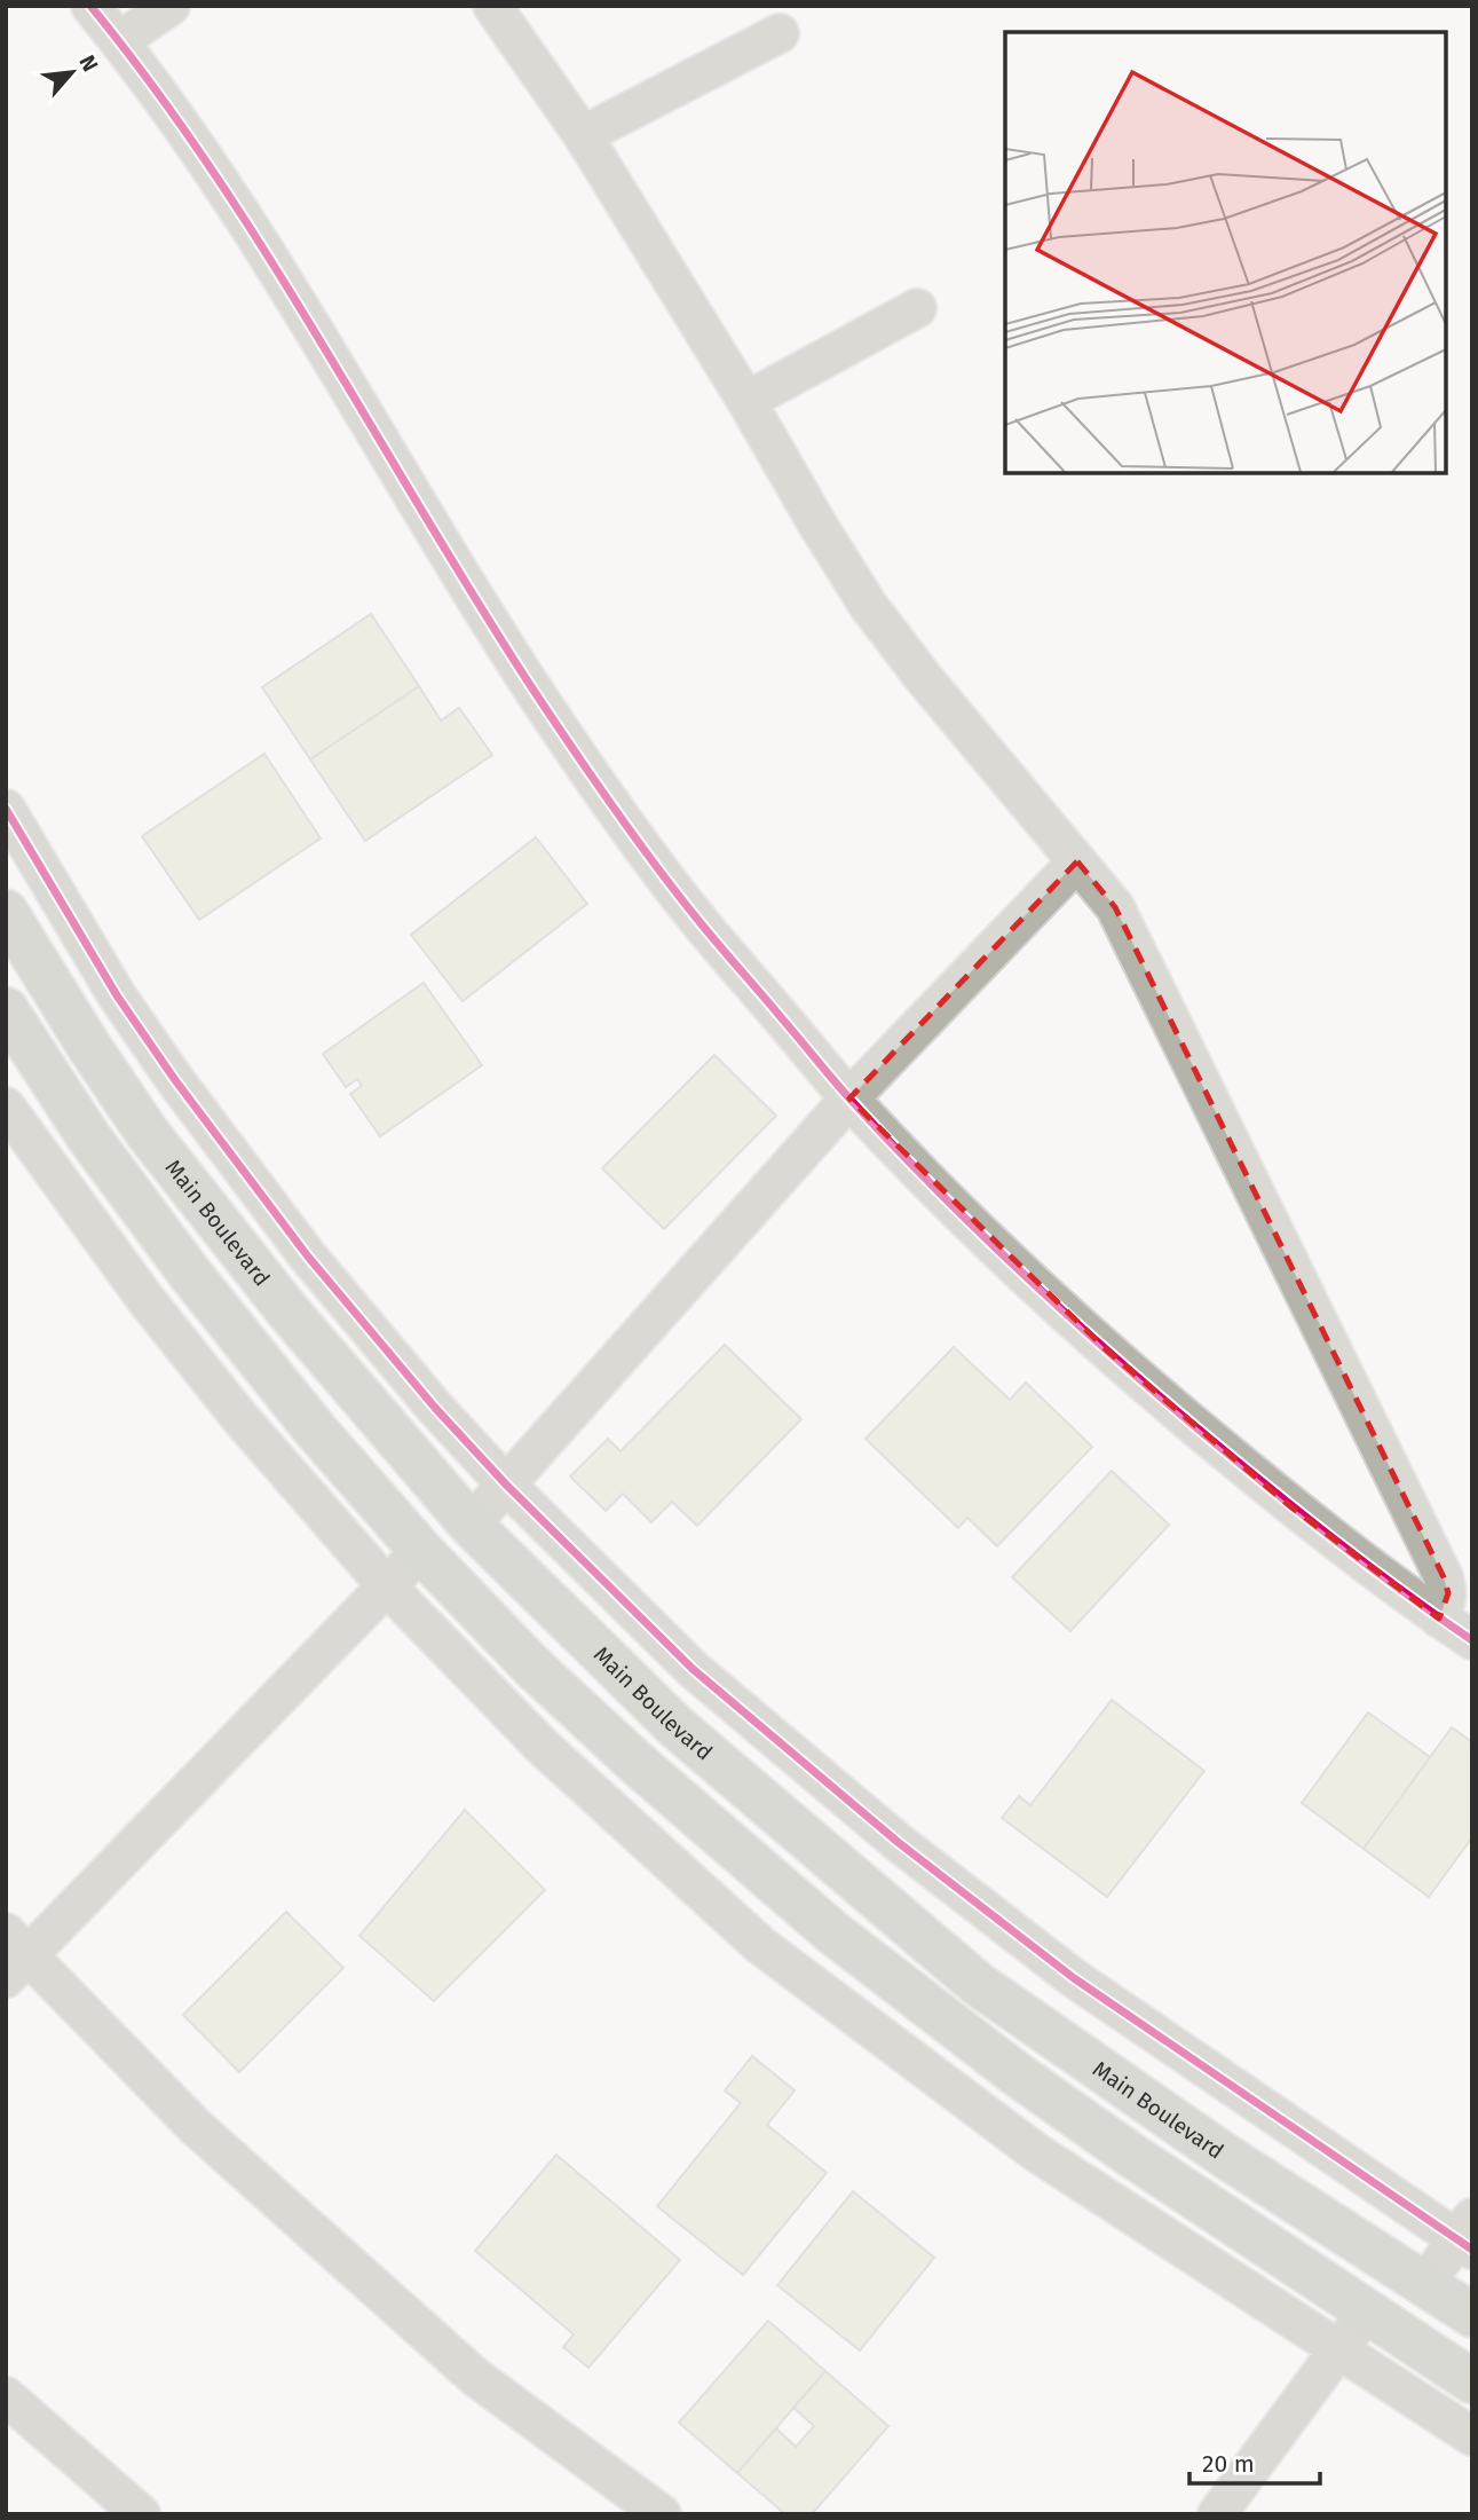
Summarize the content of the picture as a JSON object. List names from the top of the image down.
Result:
{
  "streets": {
    "main road": ["Main Boulevard"]
  },
  "scale_bar": "20 m",
  "north": "top right"
}
